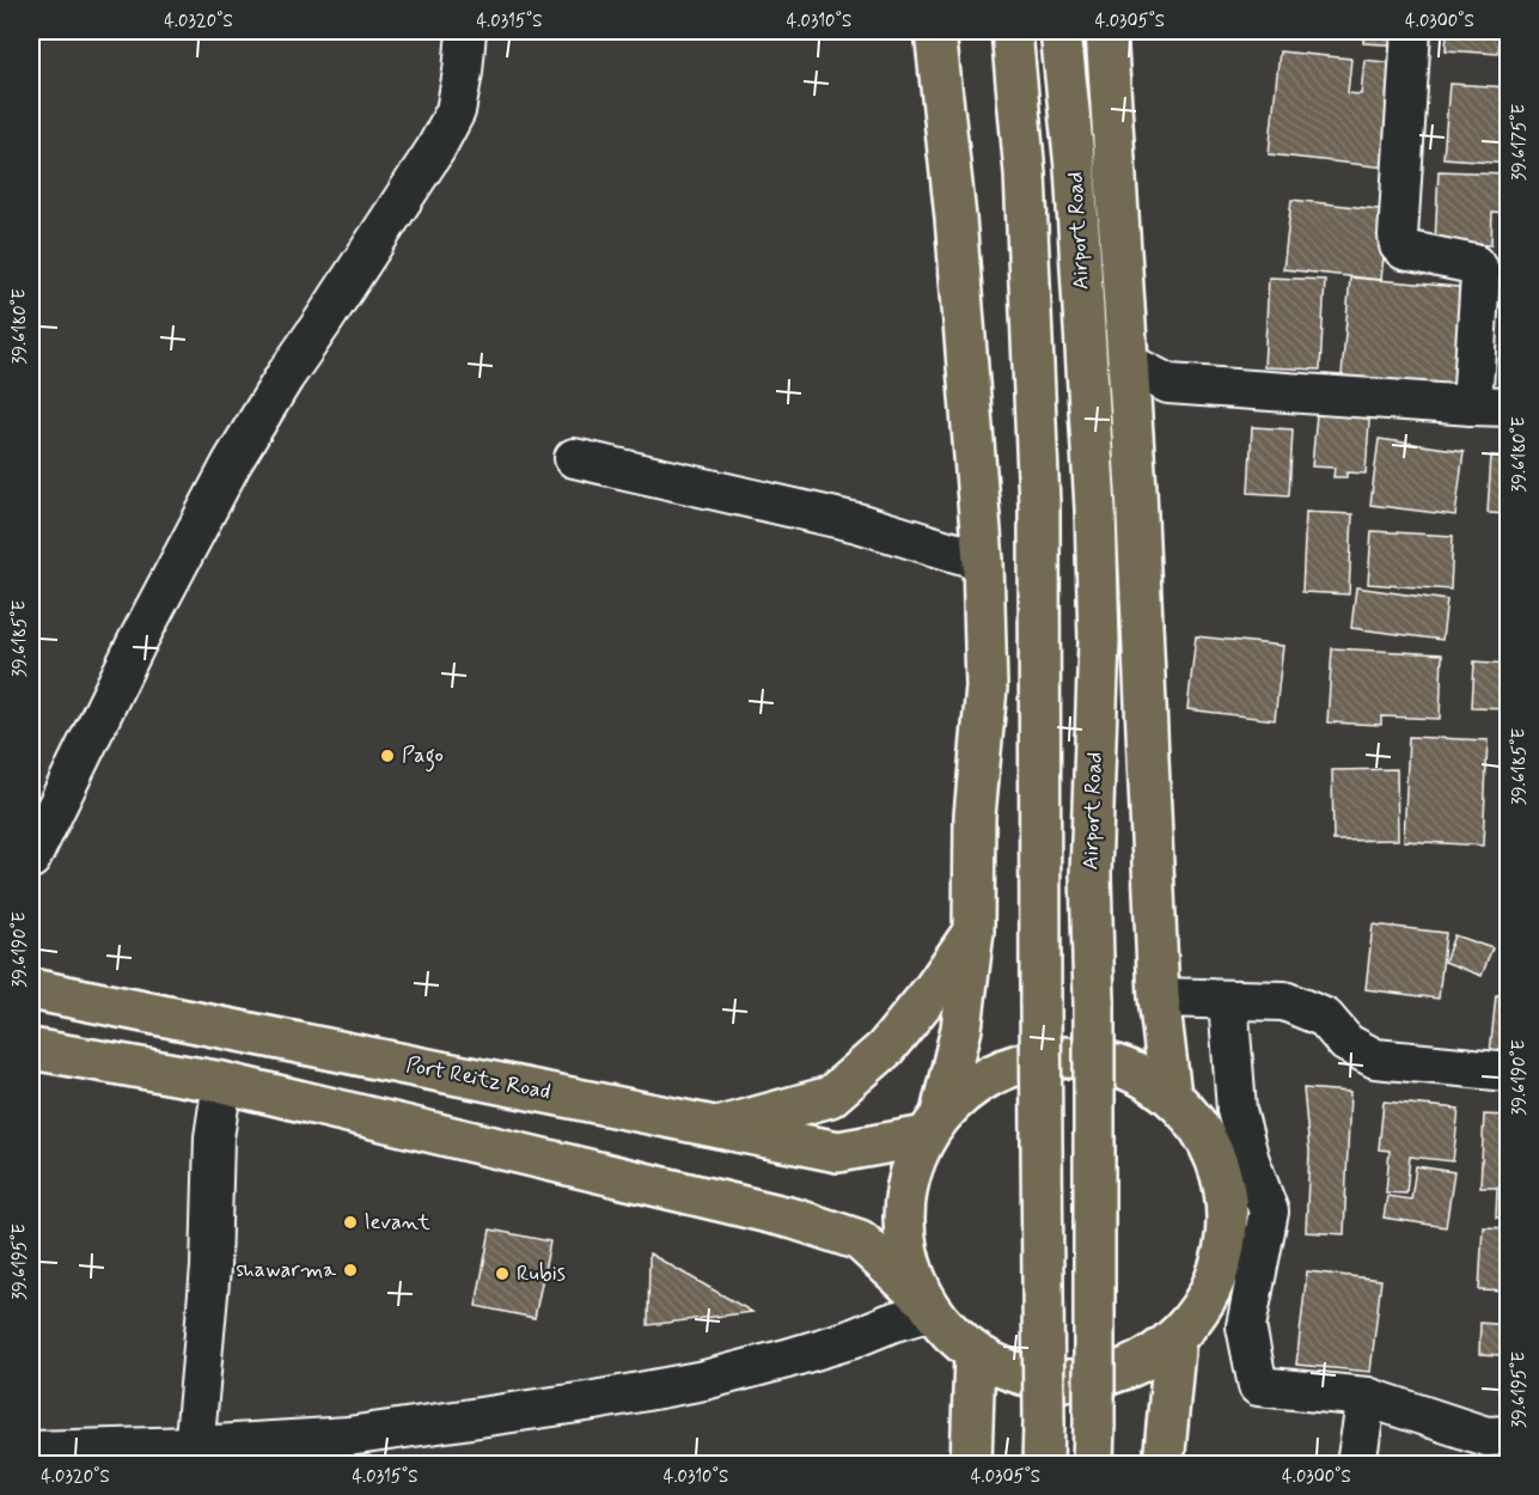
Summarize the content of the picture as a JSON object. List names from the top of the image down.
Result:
{
  "streets": {
    "main road": ["Airport Road", "Port Reitz Road"]
  },
  "places": [
    "Pago",
    "levant",
    "shawarma",
    "Rubis"
  ],
  "coordinates": [
    "4.0320°S",
    "4.0315°S",
    "4.0310°S",
    "4.0305°S",
    "4.0300°S",
    "39.6175°E",
    "39.6180°E",
    "39.6185°E",
    "39.6190°E",
    "39.6195°E"
  ]
}
